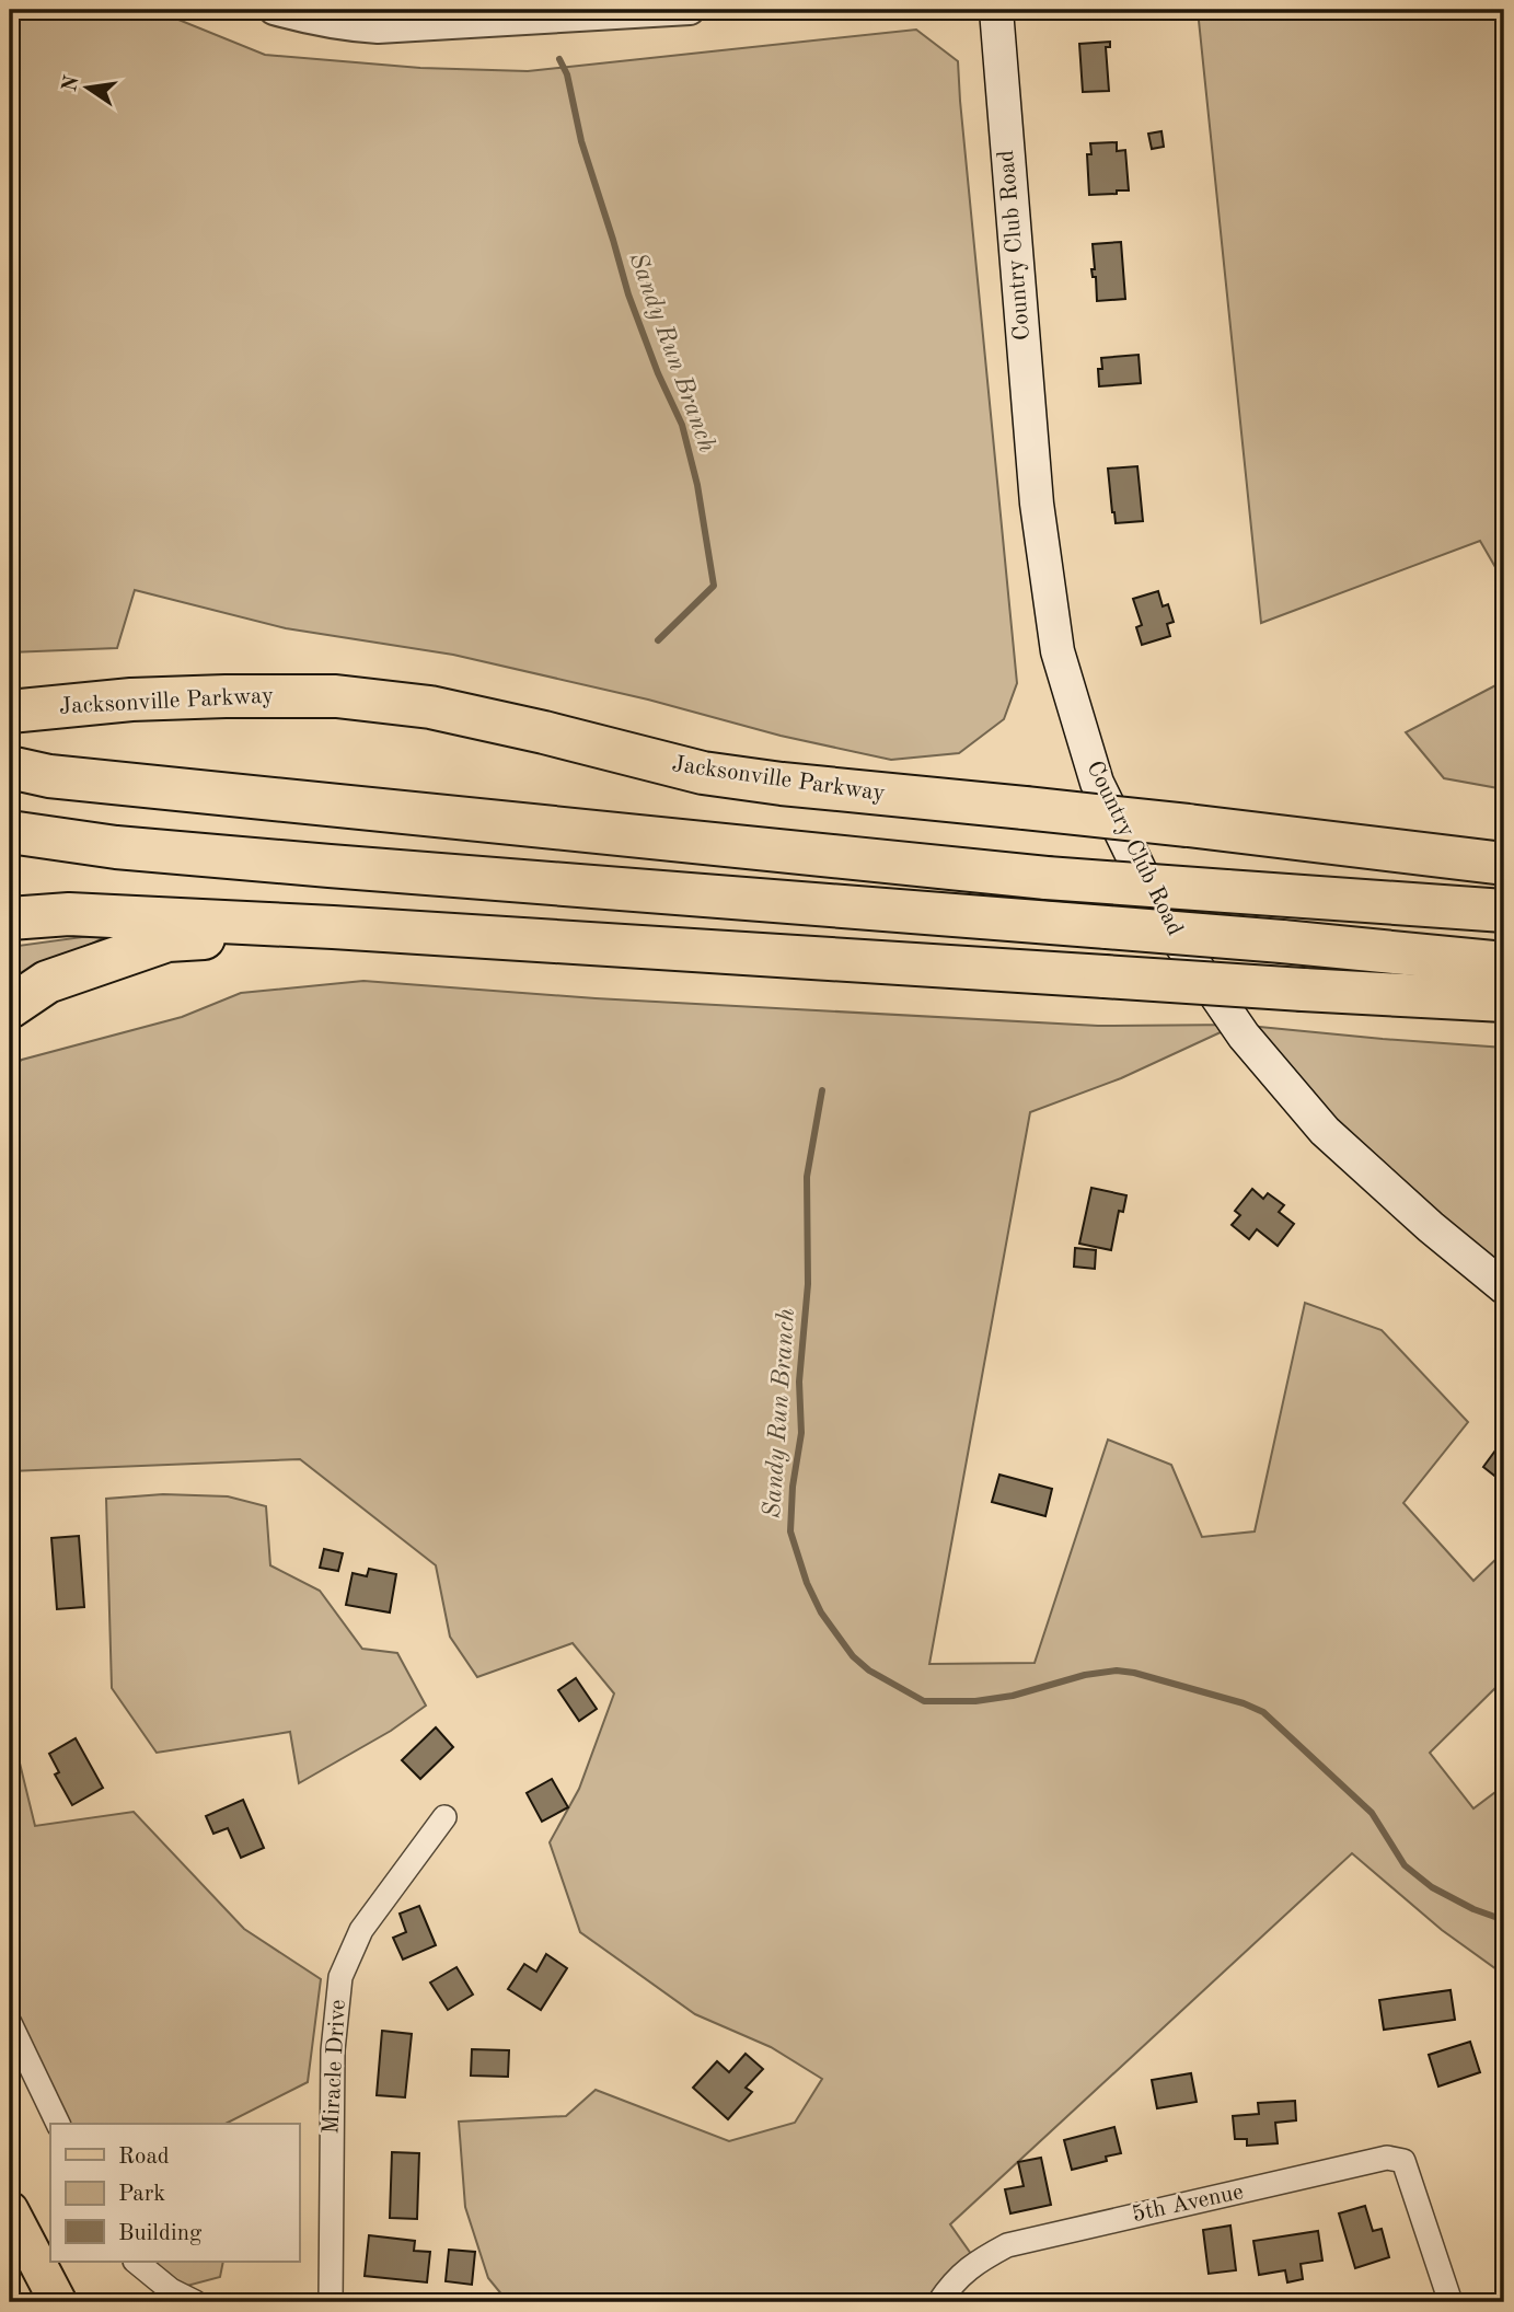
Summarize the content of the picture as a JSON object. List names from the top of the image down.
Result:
{
  "streets": {
    "highway": ["Jacksonville Parkway"],
    "main road": ["Country Club Road"],
    "street": ["Miracle Drive", "5th Avenue"]
  },
  "water": ["Sandy Run Branch"],
  "legend": ["Road", "Park", "Building"],
  "north": "left"
}
